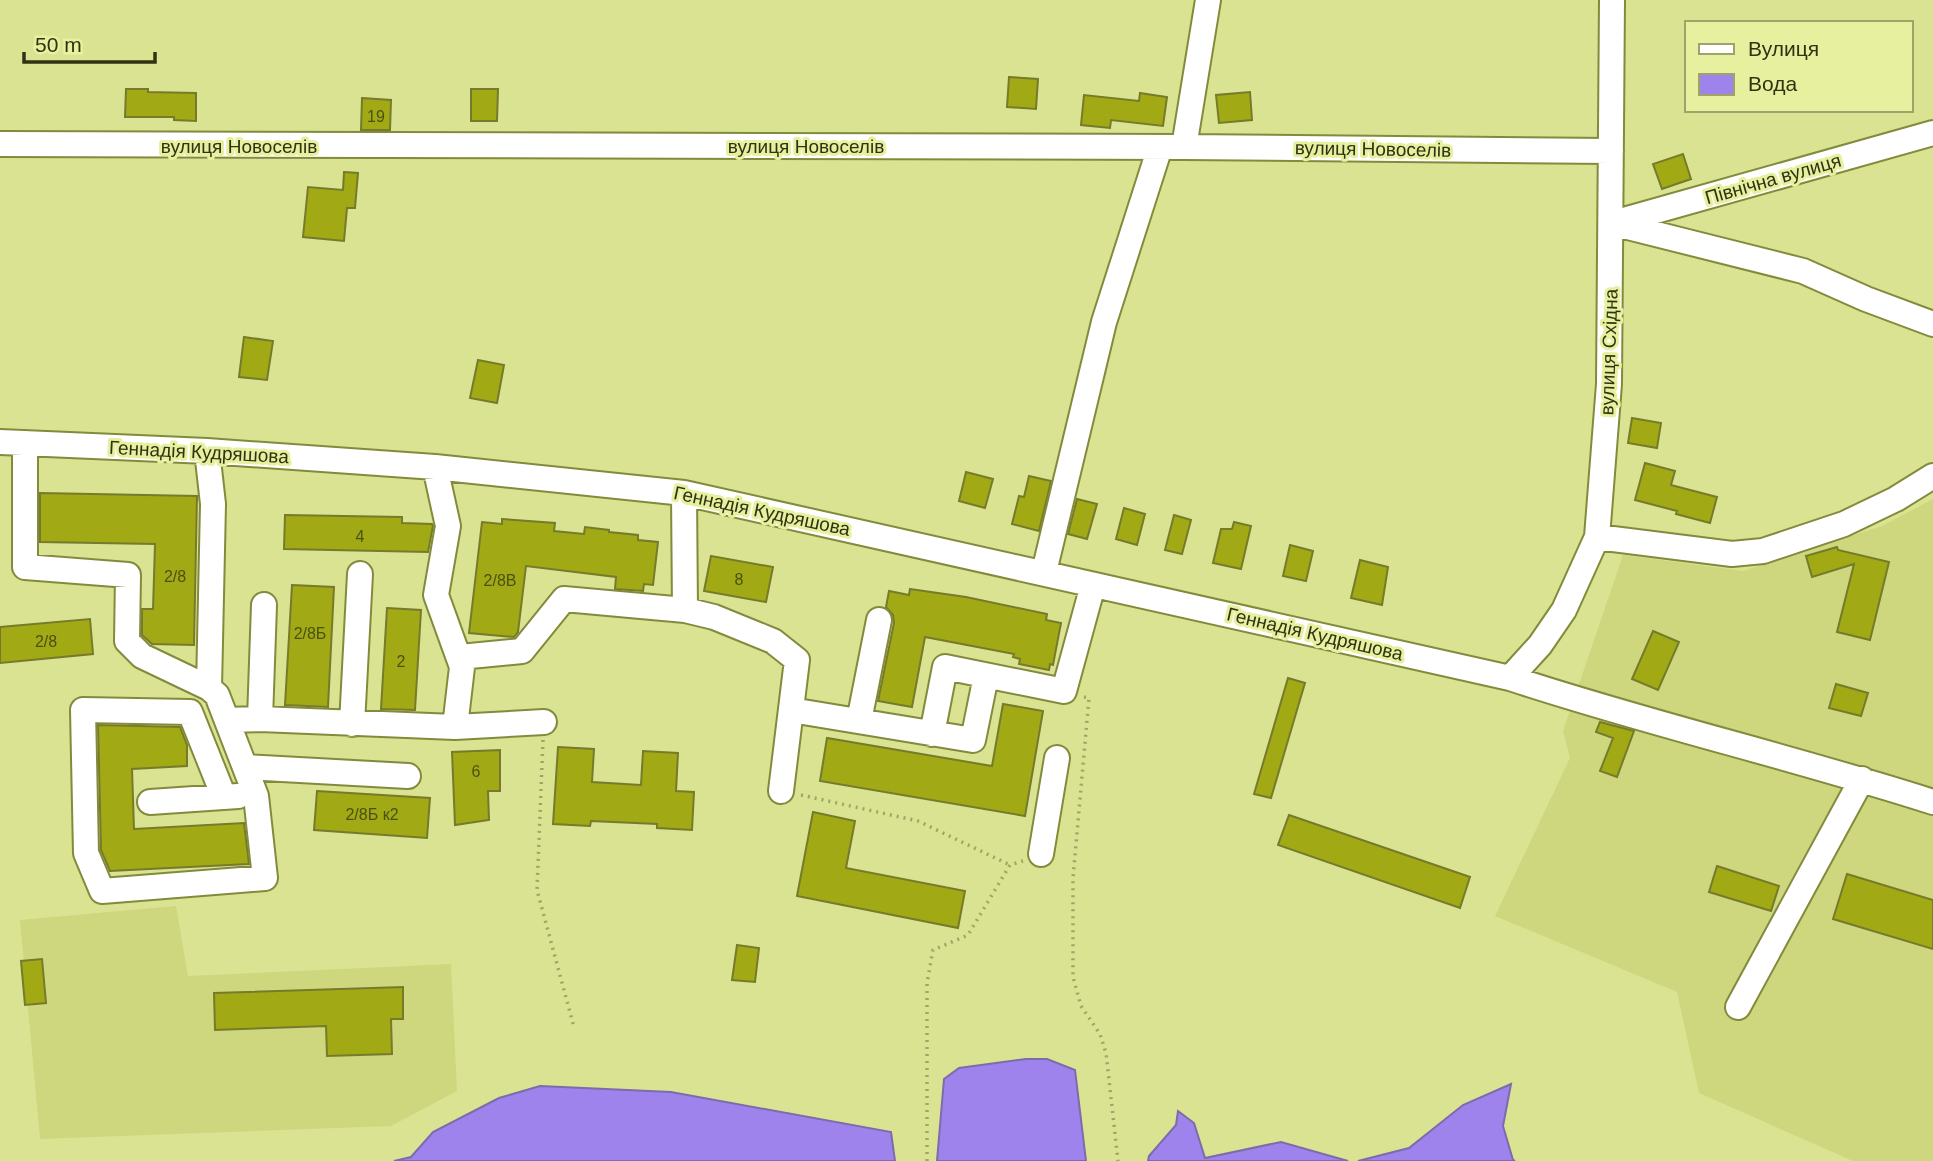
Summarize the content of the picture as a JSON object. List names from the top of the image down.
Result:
{
  "streets": {
    "street": [
      "вулиця Новоселів",
      "Північна вулиця",
      "вулиця Східна",
      "Геннадія Кудряшова"
    ]
  },
  "crossings": [
    ["вулиця Новоселів", "вулиця Східна"],
    ["Північна вулиця", "вулиця Східна"],
    ["вулиця Східна", "Геннадія Кудряшова"]
  ],
  "house_numbers": [
    "19",
    "4",
    "2/8",
    "8",
    "2/8В",
    "2/8Б",
    "2/8",
    "2",
    "6",
    "2/8Б к2"
  ],
  "legend": ["Вулиця", "Вода"],
  "scale_bar": "50 m"
}
